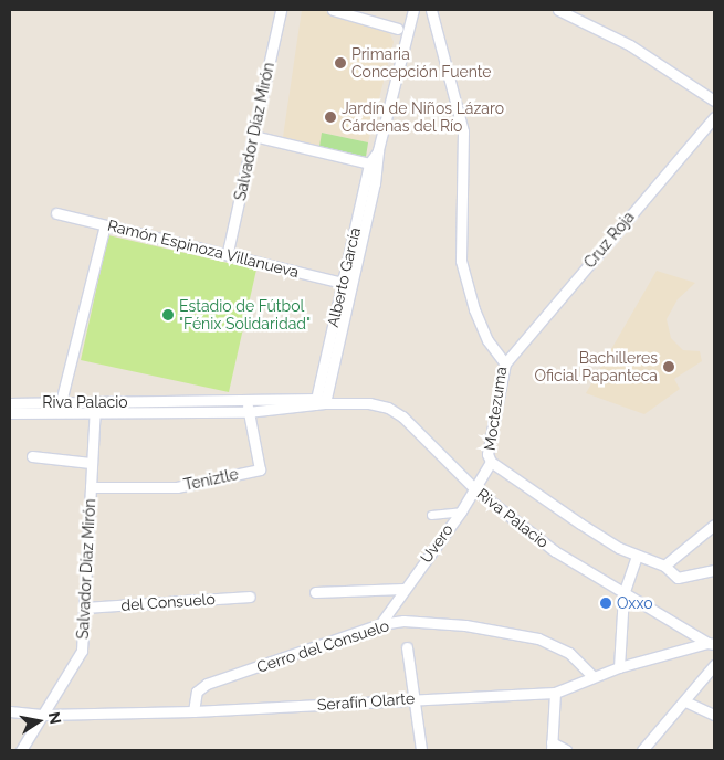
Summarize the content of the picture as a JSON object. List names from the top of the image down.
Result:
{
  "streets": {
    "street": [
      "Salvador Díaz Mirón",
      "Cruz Roja",
      "Ramón Espinoza Villanueva",
      "Alberto García",
      "Riva Palacio",
      "Moctezuma",
      "Teniztle",
      "Uvero",
      "del Consuelo",
      "Cerro del Consuelo",
      "Serafín Olarte"
    ]
  },
  "crossings": [
    ["Salvador Díaz Mirón", "Ramón Espinoza Villanueva"],
    ["Salvador Díaz Mirón", "Riva Palacio"],
    ["Salvador Díaz Mirón", "Teniztle"],
    ["Salvador Díaz Mirón", "del Consuelo"],
    ["Salvador Díaz Mirón", "Serafín Olarte"],
    ["Cruz Roja", "Moctezuma"],
    ["Ramón Espinoza Villanueva", "Alberto García"],
    ["Alberto García", "Riva Palacio"],
    ["Riva Palacio", "Teniztle"],
    ["Riva Palacio", "Uvero"],
    ["Riva Palacio", "Serafín Olarte"],
    ["Moctezuma", "Uvero"],
    ["Uvero", "Cerro del Consuelo"],
    ["Cerro del Consuelo", "Serafín Olarte"]
  ],
  "places": [
    "Primaria Concepción Fuente",
    "Jardín de Niños Lázaro Cárdenas del Río",
    "Estadio de Fútbol \"Fénix Solidaridad\"",
    "Bachilleres Oficial Papanteca",
    "Oxxo"
  ],
  "north": "right"
}
